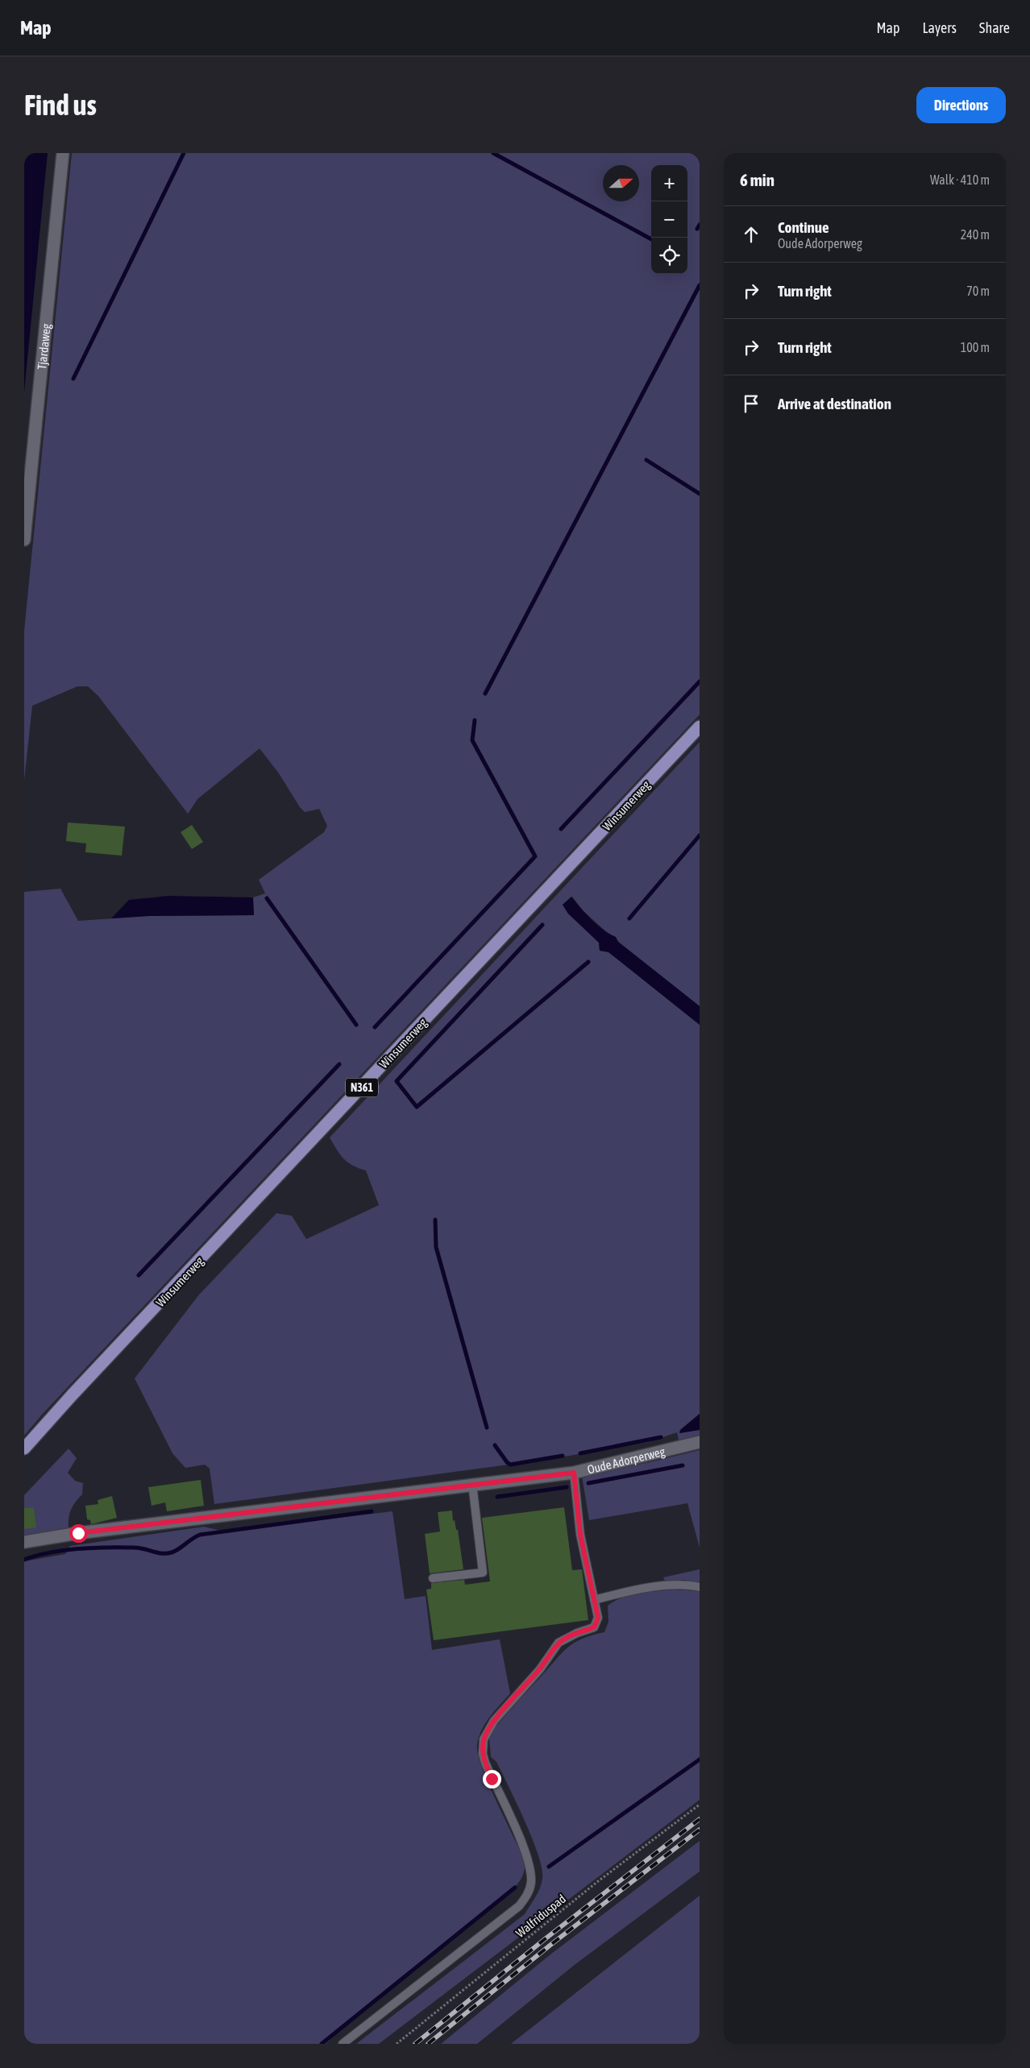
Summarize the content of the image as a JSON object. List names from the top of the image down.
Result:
{
  "streets": {
    "main road": ["Winsumerweg", "N361"],
    "street": ["Tjardaweg", "Oude Adorperweg"],
    "path": ["Walfriduspad"]
  },
  "north": "right",
  "page": {
    "header": "Map",
    "nav": ["Map", "Layers", "Share"],
    "buttons": "Directions",
    "title": "Find us",
    "heading": ["6 min", "Walk · 410 m"],
    "map_buttons": ["+", "−"],
    "list": [
      ["Continue", "Oude Adorperweg", "240 m"],
      ["Turn right", "70 m"],
      ["Turn right", "100 m"],
      "Arrive at destination"
    ]
  }
}
